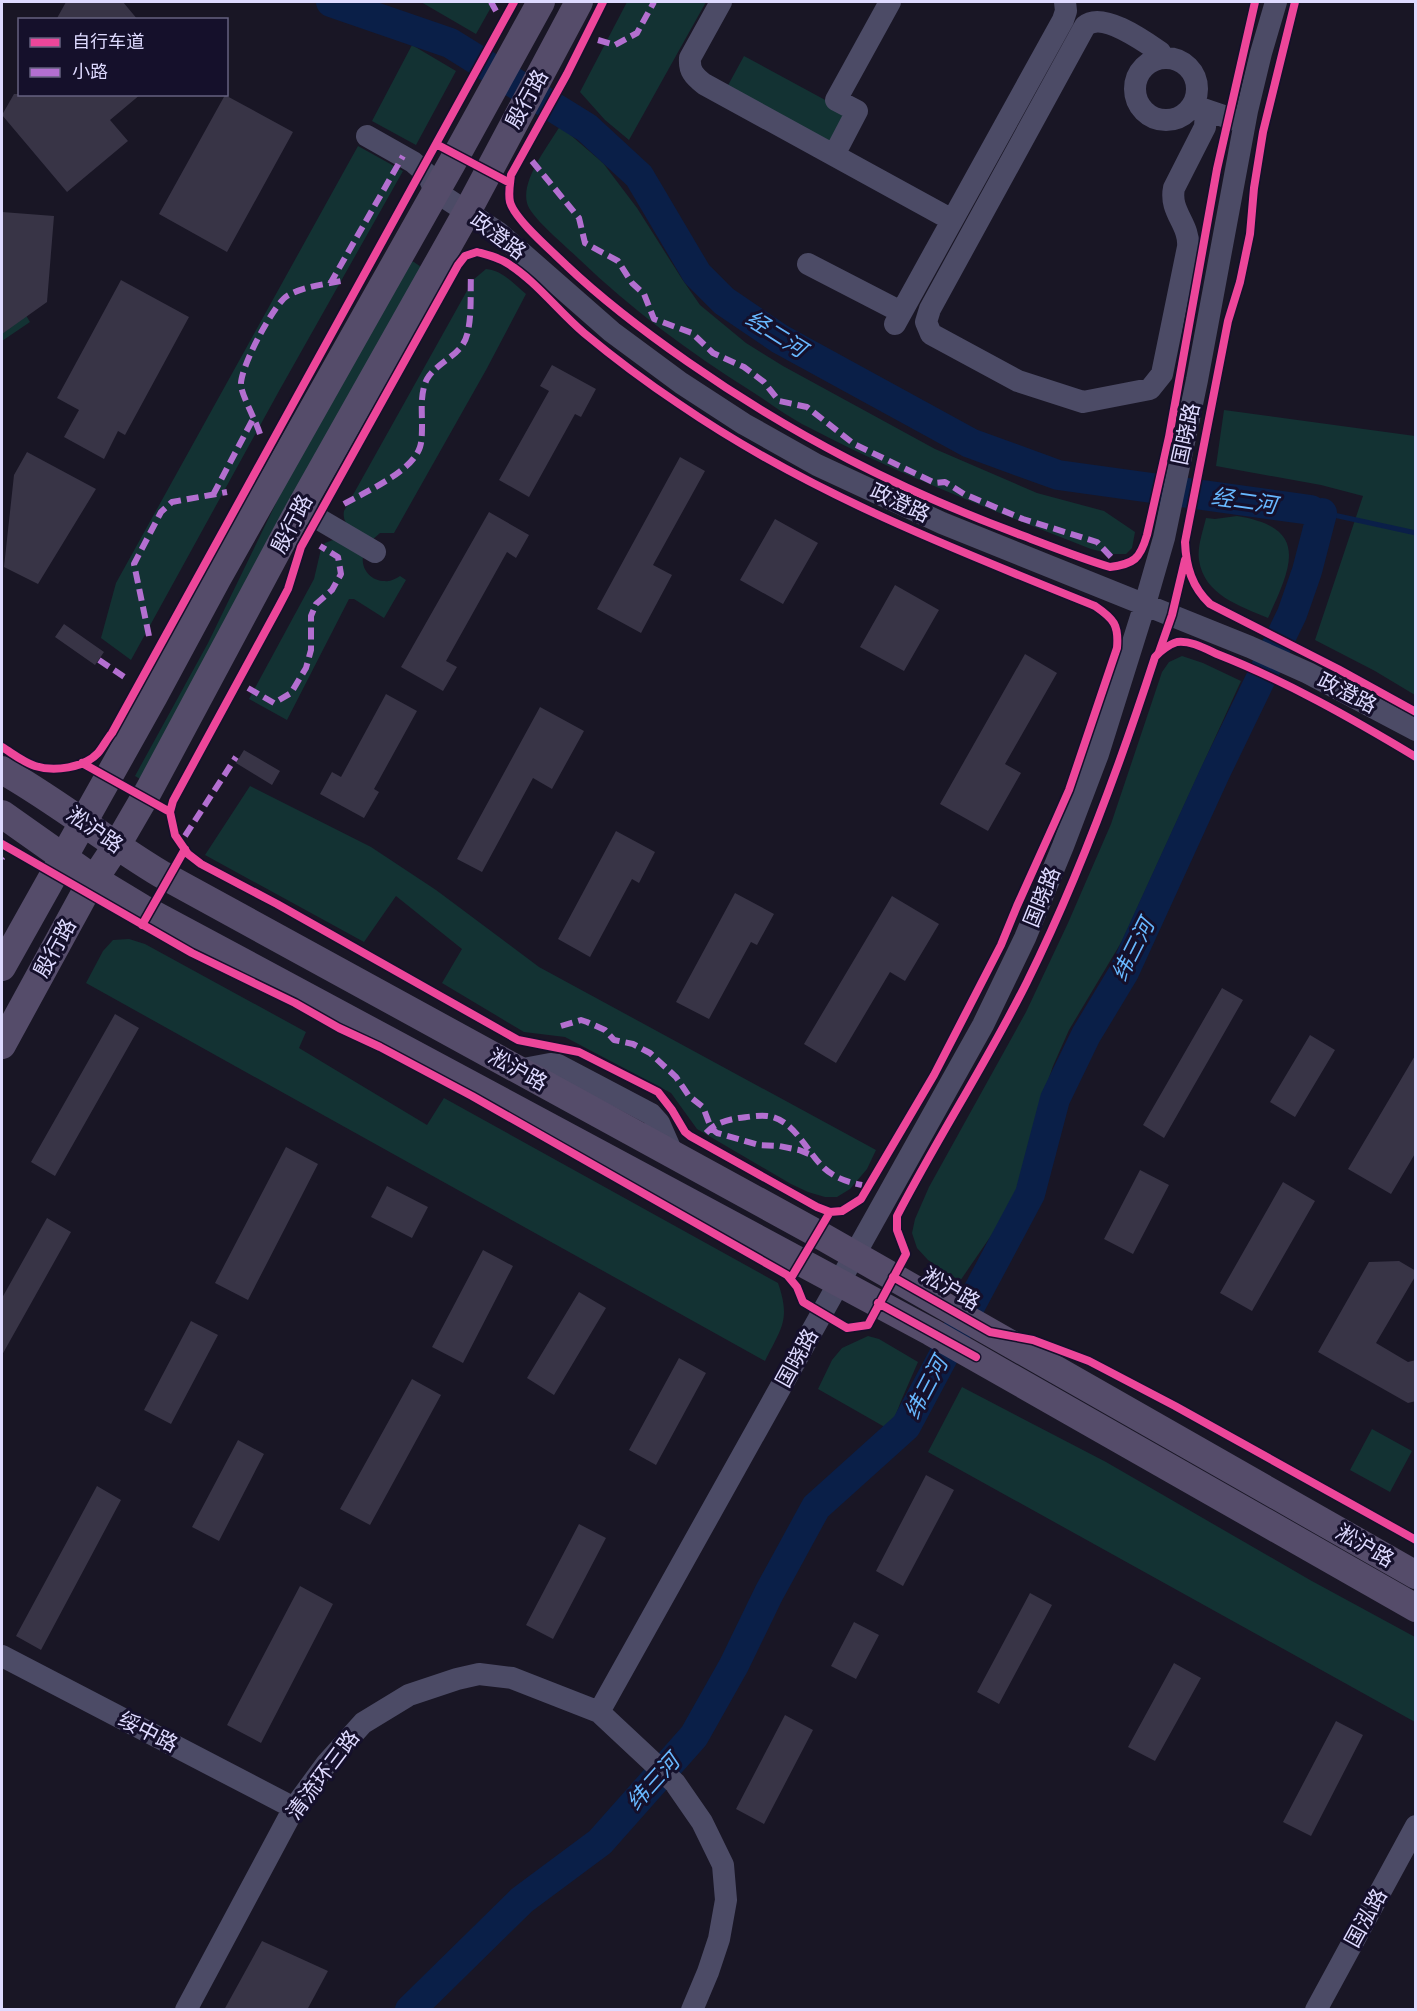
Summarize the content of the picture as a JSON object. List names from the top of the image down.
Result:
{
  "streets": {
    "main road": ["殷行路", "淞沪路"],
    "street": [
      "政澄路",
      "国晓路",
      "绥中路",
      "清流环三路",
      "国泓路"
    ]
  },
  "crossings": [
    ["殷行路", "政澄路"],
    ["殷行路", "淞沪路"],
    ["政澄路", "国晓路"],
    ["国晓路", "淞沪路"],
    ["国晓路", "清流环三路"],
    ["绥中路", "清流环三路"]
  ],
  "water": ["经二河", "纬三河"],
  "legend": ["自行车道", "小路"]
}
